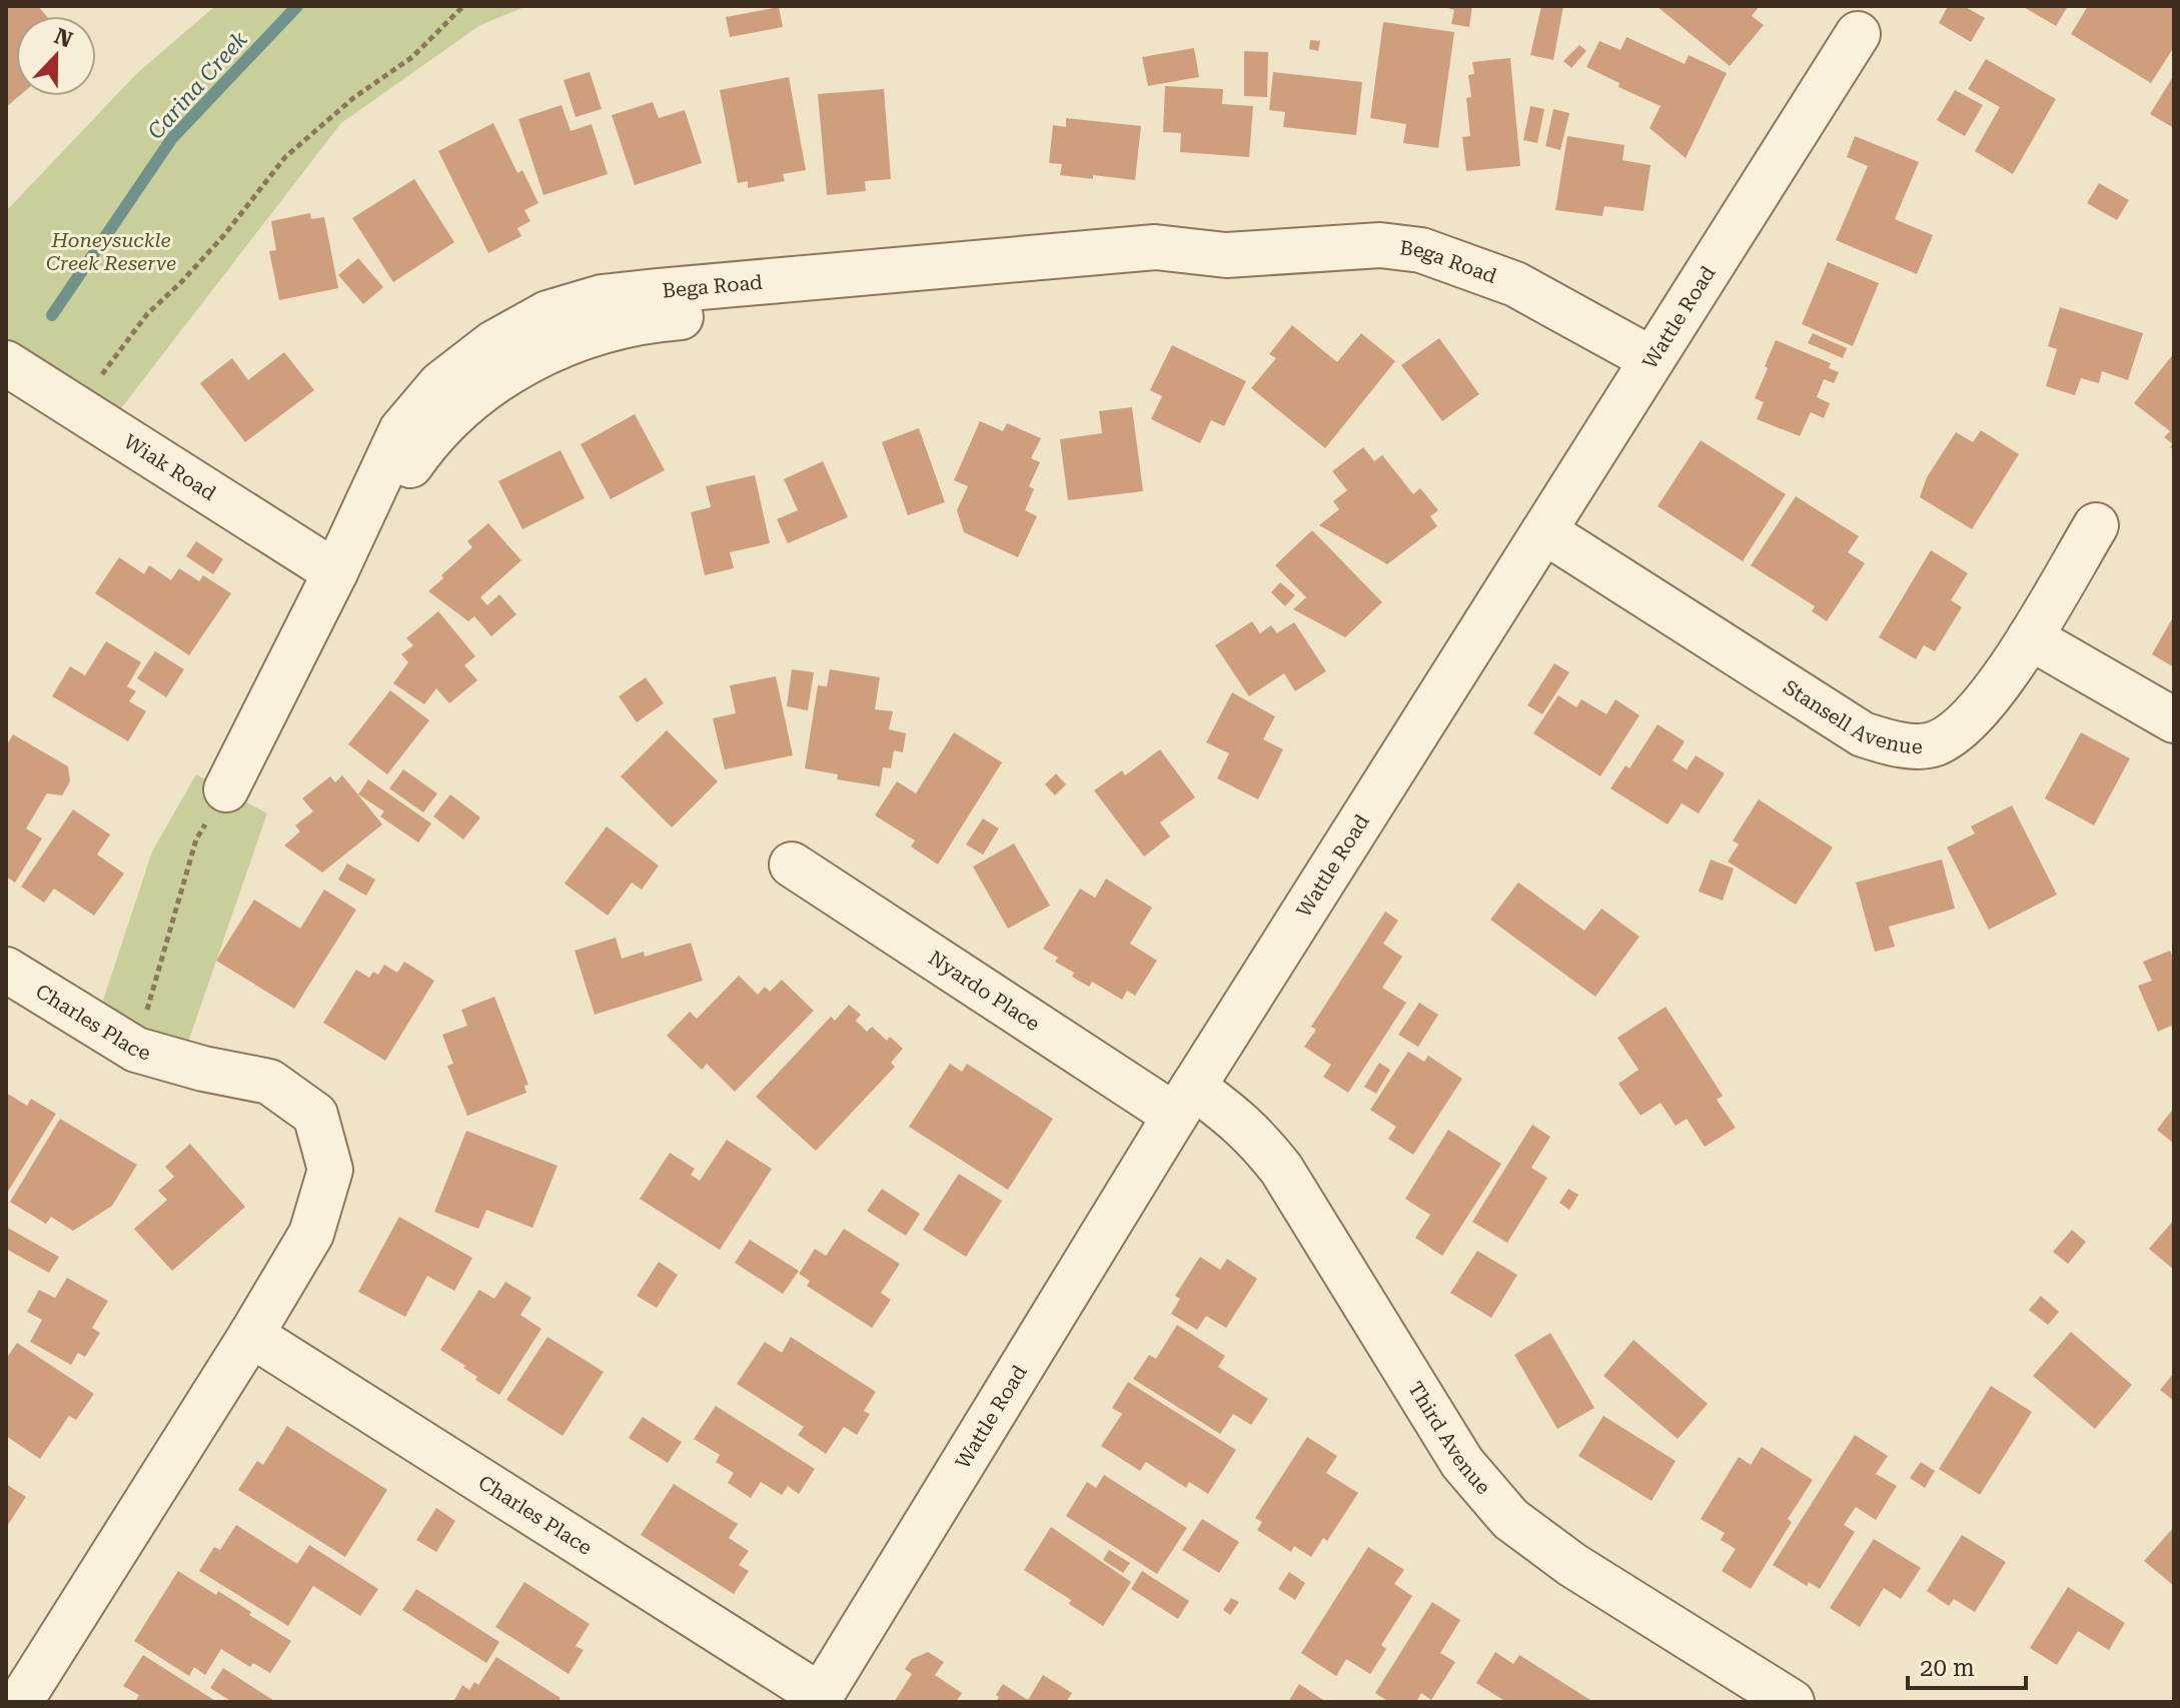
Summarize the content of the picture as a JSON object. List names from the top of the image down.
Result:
{
  "streets": {
    "street": [
      "Bega Road",
      "Wattle Road",
      "Wiak Road",
      "Stansell Avenue",
      "Nyardo Place",
      "Charles Place",
      "Third Avenue"
    ]
  },
  "crossings": [
    ["Bega Road", "Wattle Road"],
    ["Bega Road", "Wiak Road"],
    ["Wattle Road", "Stansell Avenue"],
    ["Wattle Road", "Nyardo Place"],
    ["Wattle Road", "Charles Place"],
    ["Wattle Road", "Third Avenue"],
    ["Nyardo Place", "Third Avenue"]
  ],
  "water": ["Carina Creek"],
  "parks": ["Honeysuckle Creek Reserve"],
  "scale_bar": "20 m",
  "north": "top"
}
